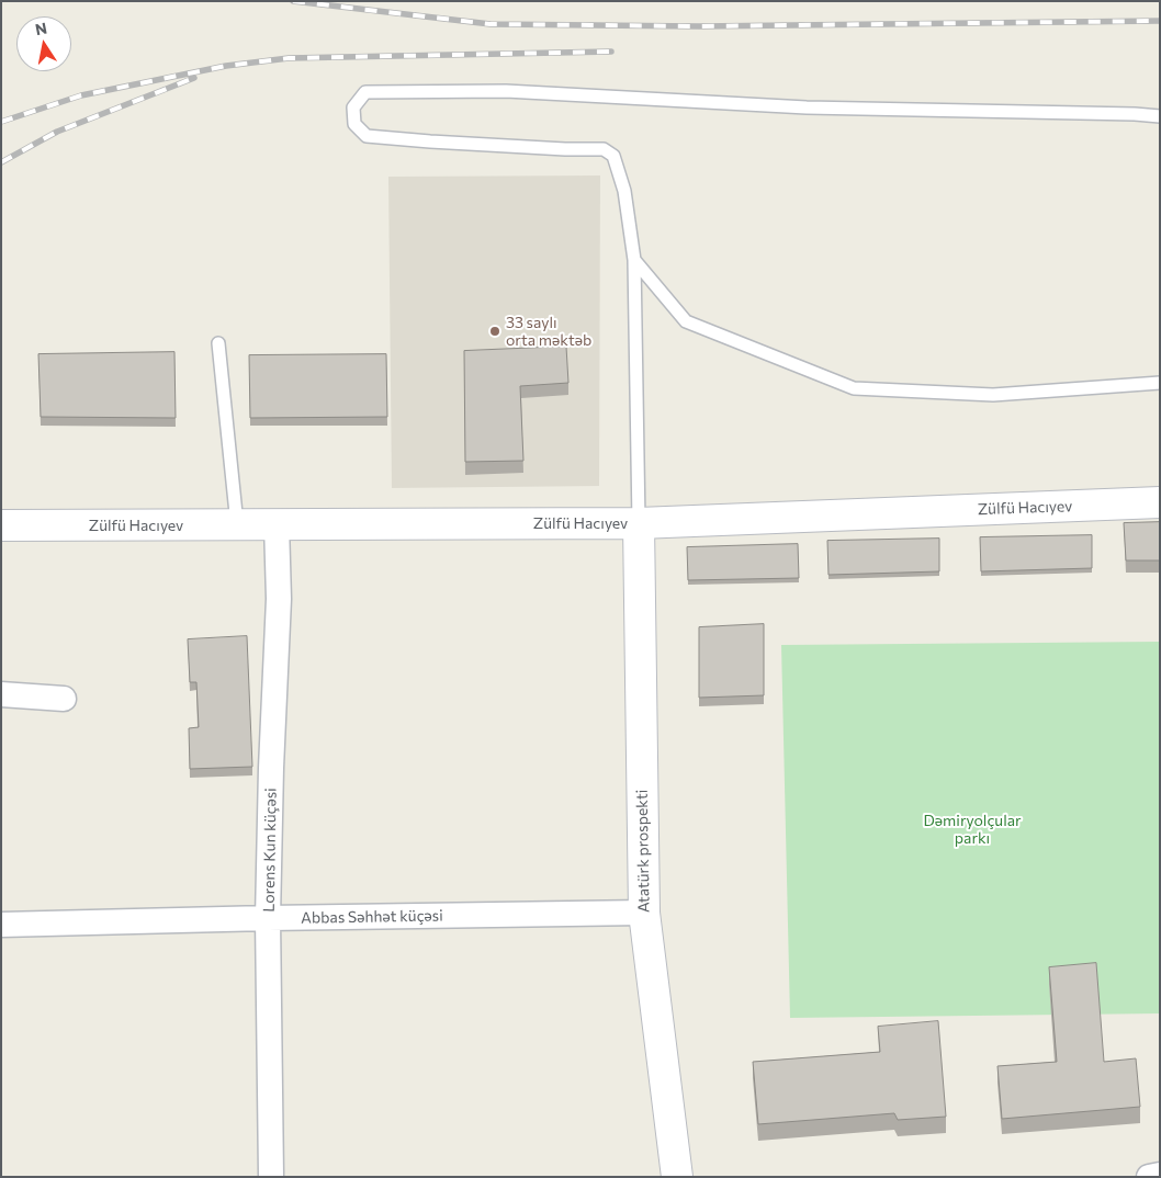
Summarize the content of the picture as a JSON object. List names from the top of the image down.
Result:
{
  "streets": {
    "main road": ["Zülfü Hacıyev", "Atatürk prospekti"],
    "street": ["Lorens Kun küçəsi", "Abbas Səhhət küçəsi"]
  },
  "crossings": [
    ["Zülfü Hacıyev", "Lorens Kun küçəsi"],
    ["Zülfü Hacıyev", "Atatürk prospekti"],
    ["Lorens Kun küçəsi", "Abbas Səhhət küçəsi"],
    ["Atatürk prospekti", "Abbas Səhhət küçəsi"]
  ],
  "parks": ["Dəmiryolçular parkı"],
  "places": ["33 saylı orta məktəb"],
  "north": "top"
}
